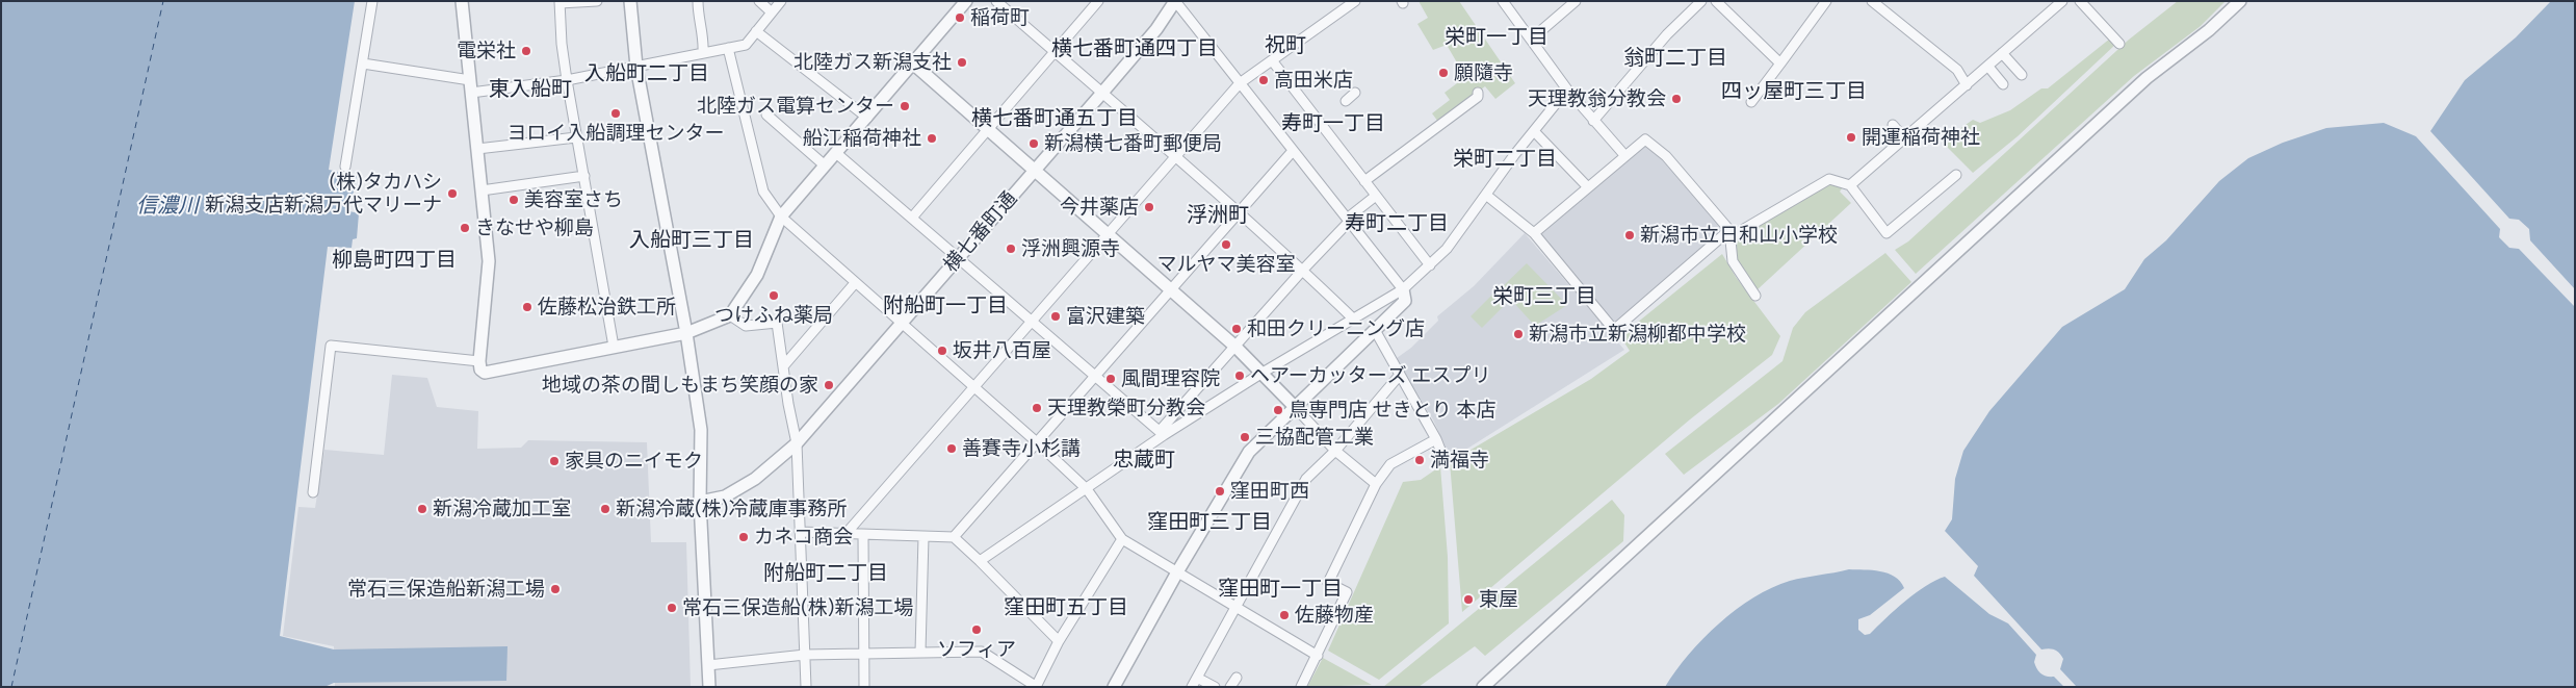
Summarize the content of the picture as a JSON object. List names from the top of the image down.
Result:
{
  "streets": {
    "street": ["横七番町通"]
  },
  "districts": [
    "栄町一丁目",
    "祝町",
    "横七番町通四丁目",
    "翁町二丁目",
    "入船町二丁目",
    "東入船町",
    "四ッ屋町三丁目",
    "横七番町通五丁目",
    "寿町一丁目",
    "栄町二丁目",
    "浮洲町",
    "寿町二丁目",
    "入船町三丁目",
    "柳島町四丁目",
    "栄町三丁目",
    "附船町一丁目",
    "忠蔵町",
    "窪田町三丁目",
    "附船町二丁目",
    "窪田町一丁目",
    "窪田町五丁目"
  ],
  "water": ["信濃川"],
  "places": [
    "稲荷町",
    "電栄社",
    "北陸ガス新潟支社",
    "願隨寺",
    "高田米店",
    "天理教翁分教会",
    "北陸ガス電算センター",
    "ヨロイ入船調理センター",
    "開運稲荷神社",
    "船江稲荷神社",
    "新潟横七番町郵便局",
    "(株)タカハシ 新潟支店新潟万代マリーナ",
    "美容室さち",
    "今井薬店",
    "きなせや柳島",
    "新潟市立日和山小学校",
    "マルヤマ美容室",
    "浮洲興源寺",
    "つけふね薬局",
    "佐藤松治鉄工所",
    "富沢建築",
    "和田クリーニング店",
    "新潟市立新潟柳都中学校",
    "坂井八百屋",
    "ヘアーカッターズ エスプリ",
    "風間理容院",
    "地域の茶の間しもまち笑顔の家",
    "天理教榮町分教会",
    "鳥専門店 せきとり 本店",
    "三協配管工業",
    "善賽寺小杉講",
    "満福寺",
    "家具のニイモク",
    "窪田町西",
    "新潟冷蔵加工室",
    "新潟冷蔵(株)冷蔵庫事務所",
    "カネコ商会",
    "常石三保造船新潟工場",
    "東屋",
    "常石三保造船(株)新潟工場",
    "佐藤物産",
    "ソフィア"
  ]
}
